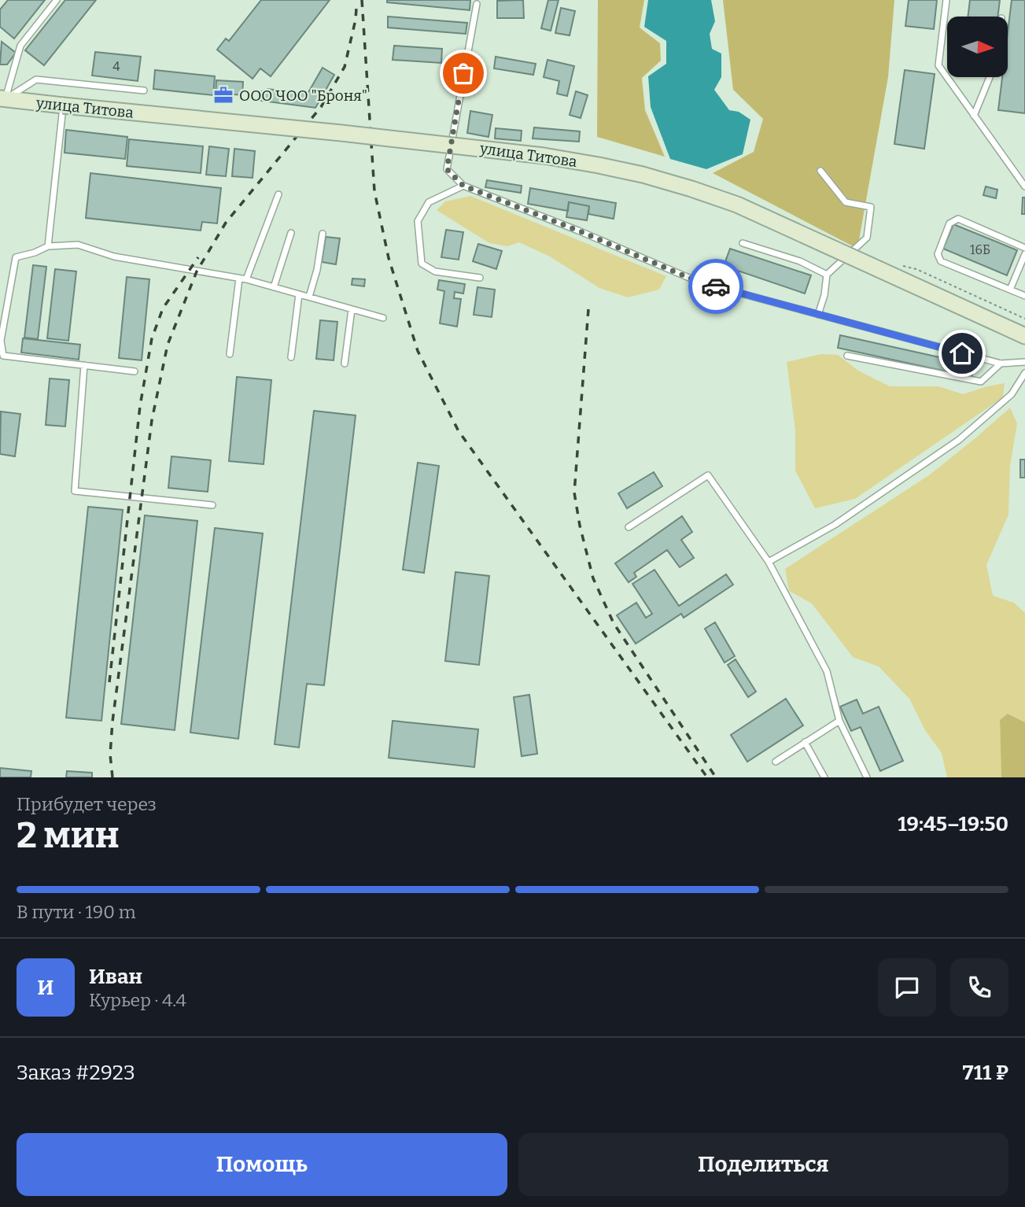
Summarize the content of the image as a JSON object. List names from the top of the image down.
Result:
{
  "streets": {
    "main road": ["улица Титова"]
  },
  "places": {
    "office": ["ООО ЧОО \"Броня\""]
  },
  "house_numbers": ["4", "16Б"],
  "north": "right",
  "page": {
    "heading": ["2 мин", "Прибудет через", "19:45–19:50"],
    "panel": [
      "Иван",
      "Курьер · 4.4",
      "Заказ #2923",
      "711 ₽"
    ],
    "bar": "В пути · 190 m",
    "round": "И",
    "buttons": ["Помощь", "Поделиться"]
  }
}
